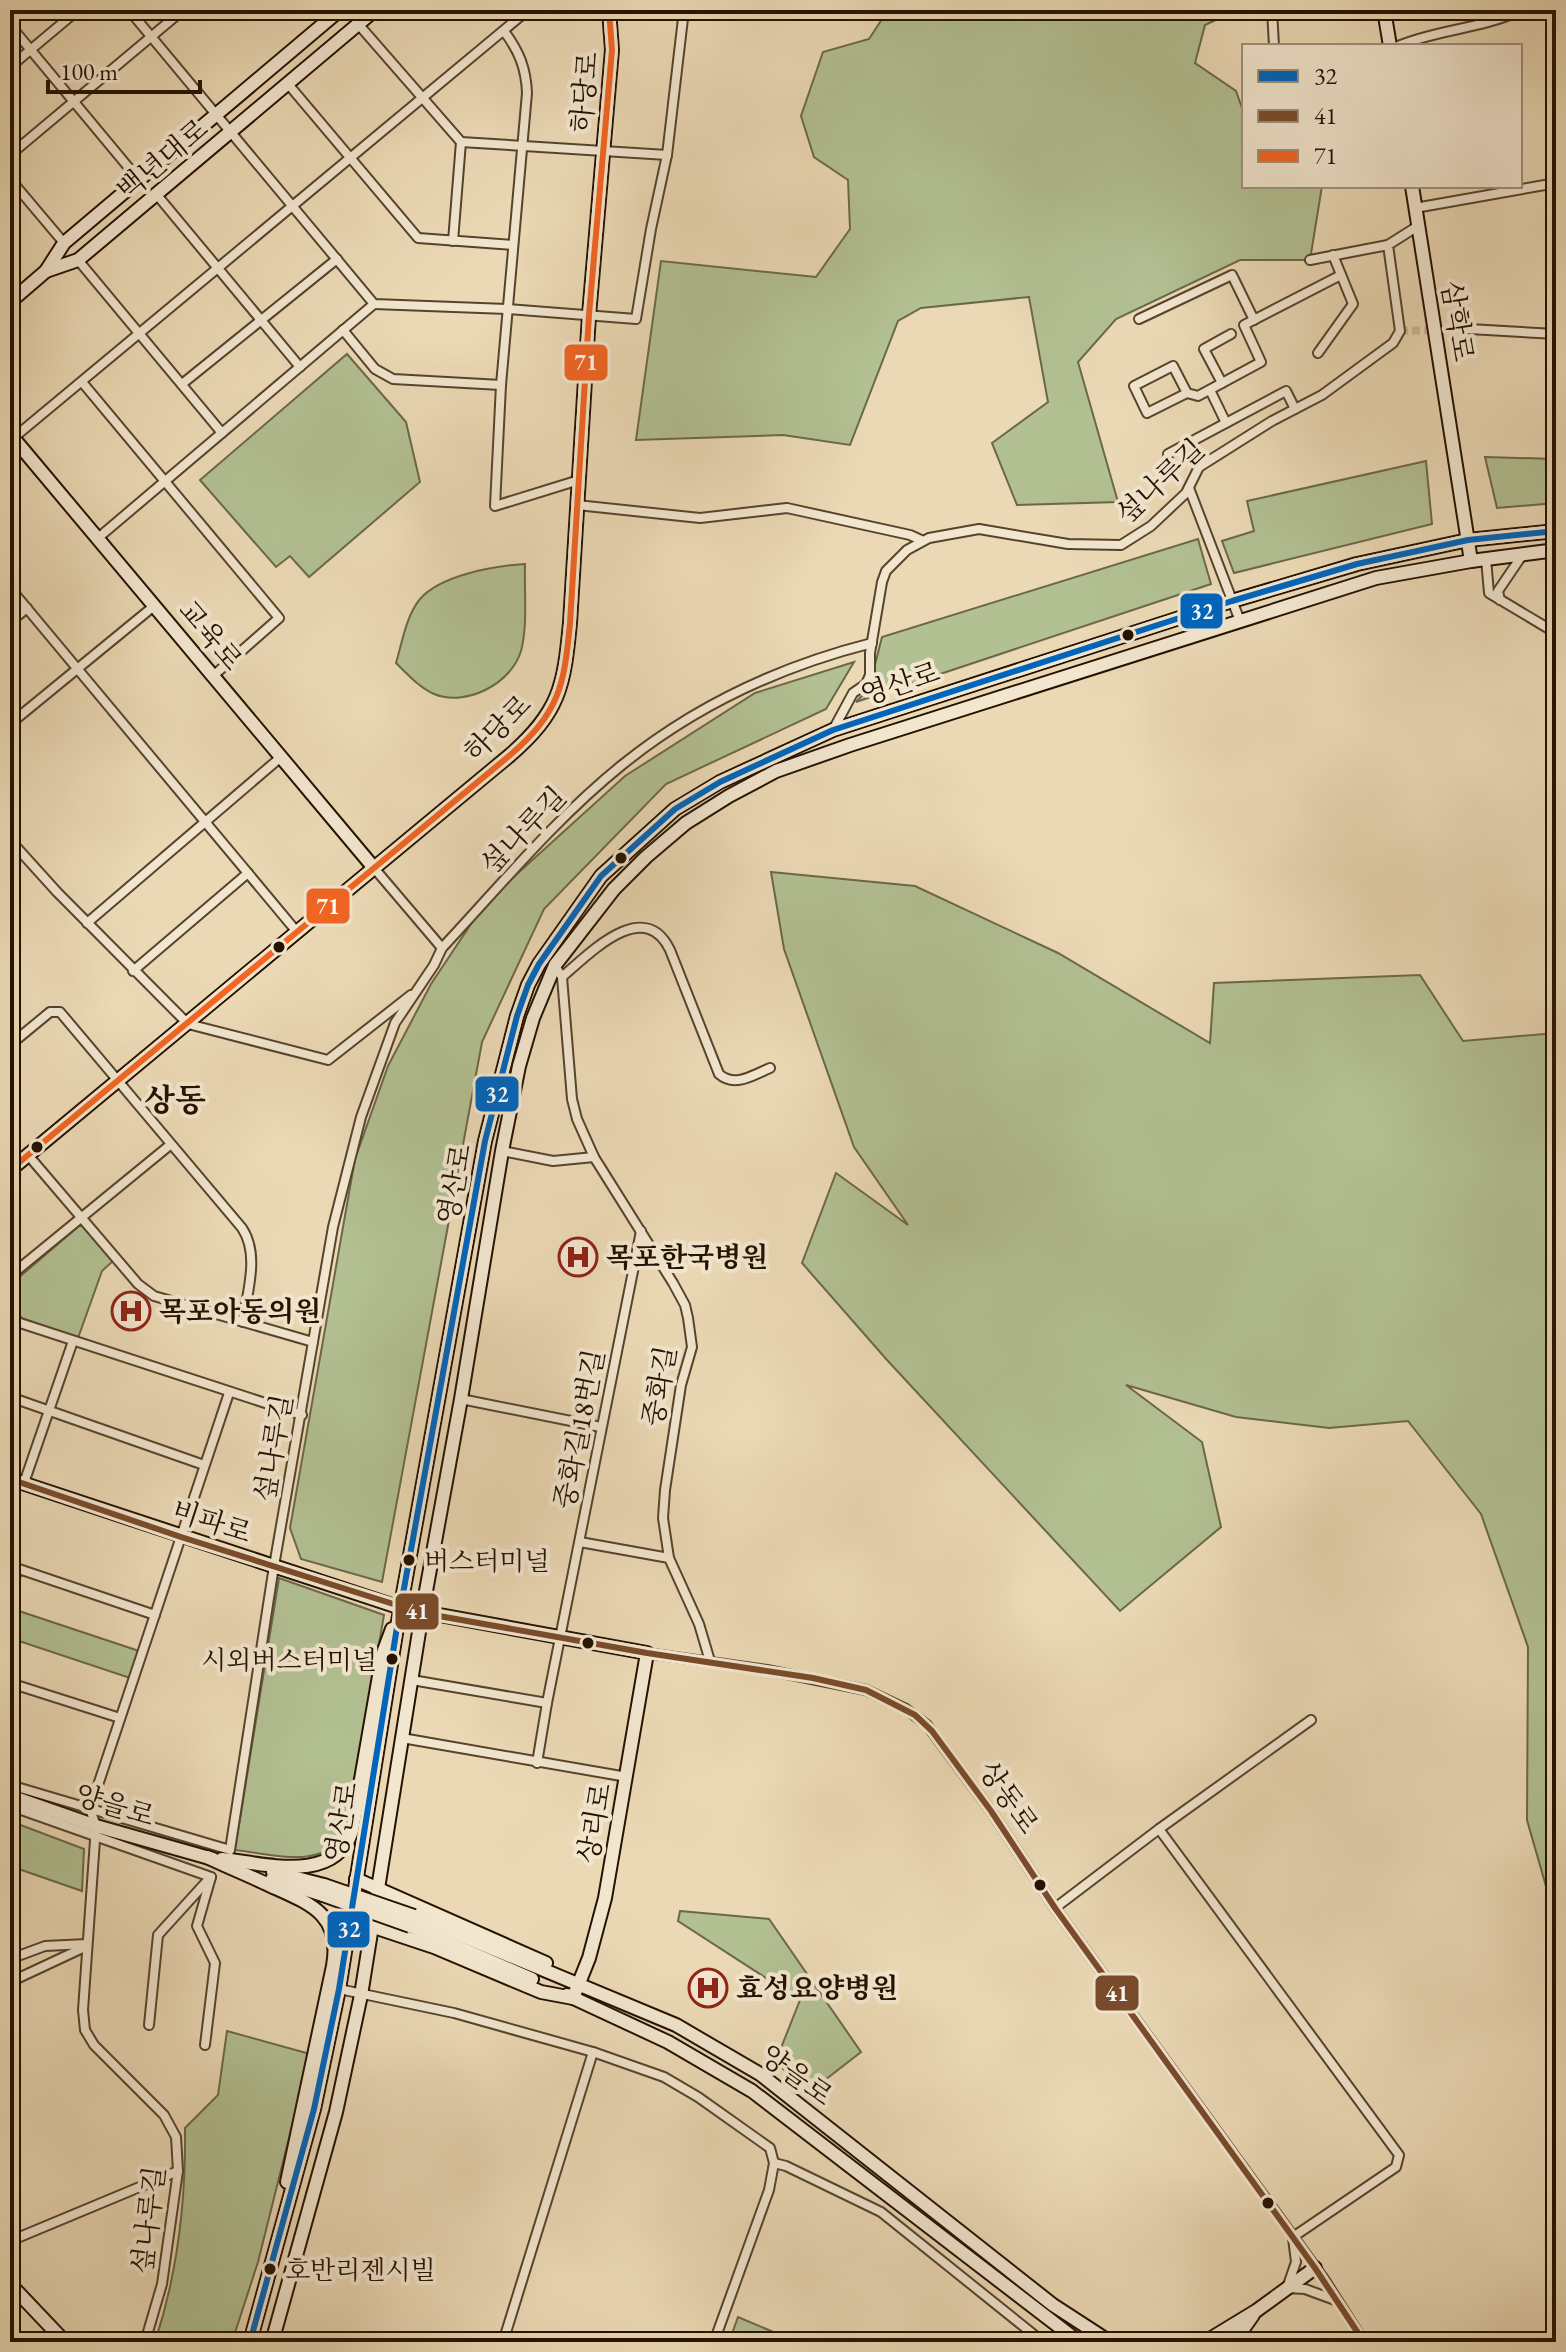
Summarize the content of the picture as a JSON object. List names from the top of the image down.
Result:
{
  "streets": {
    "street": [
      "하당로",
      "백년대로",
      "삼학로",
      "섶나루길",
      "교육로",
      "영산로",
      "중화길",
      "중화길18번길",
      "비파로",
      "상동로",
      "양을로",
      "상리로"
    ]
  },
  "crossings": [
    ["하당로", "교육로"],
    ["삼학로", "영산로"],
    ["섶나루길", "비파로"],
    ["섶나루길", "양을로"],
    ["영산로", "중화길"],
    ["영산로", "비파로"],
    ["영산로", "상동로"],
    ["중화길", "중화길18번길"],
    ["중화길", "상동로"],
    ["중화길18번길", "상동로"],
    ["비파로", "상동로"],
    ["상동로", "상리로"],
    ["양을로", "상리로"]
  ],
  "districts": ["상동"],
  "places": {
    "hospital": ["목포한국병원", "목포아동의원", "효성요양병원"],
    "other": ["버스터미널", "시외버스터미널", "호반리젠시빌"]
  },
  "lines": ["transit line 71", "transit line 32", "transit line 41"],
  "legend": ["32", "41", "71"],
  "scale_bar": "100 m"
}
